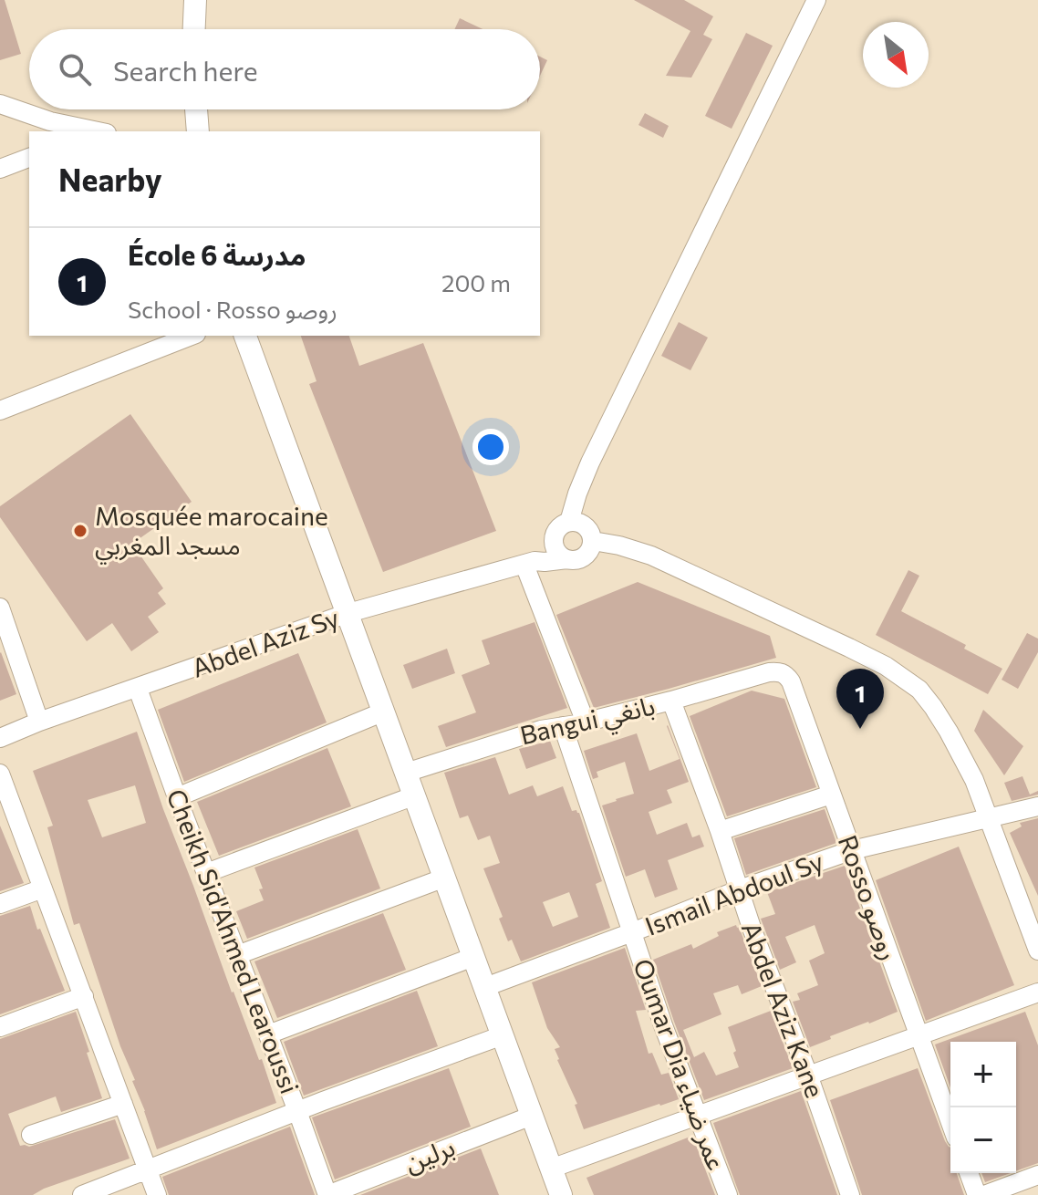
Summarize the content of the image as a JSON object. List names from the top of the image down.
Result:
{
  "streets": {
    "street": [
      "Abdel Aziz Sy",
      "Bangui بانغي",
      "Ismail Abdoul Sy",
      "Rosso روصو",
      "Cheikh Sid'Ahmed Learoussi",
      "Abdel Aziz Kane",
      "Oumar Dia عمر ضياء",
      "برلين"
    ]
  },
  "crossings": [
    ["Abdel Aziz Sy", "Cheikh Sid'Ahmed Learoussi"],
    ["Bangui بانغي", "Rosso روصو"],
    ["Bangui بانغي", "Abdel Aziz Kane"],
    ["Bangui بانغي", "Oumar Dia عمر ضياء"],
    ["Ismail Abdoul Sy", "Rosso روصو"],
    ["Ismail Abdoul Sy", "Abdel Aziz Kane"],
    ["Ismail Abdoul Sy", "Oumar Dia عمر ضياء"],
    ["Cheikh Sid'Ahmed Learoussi", "برلين"]
  ],
  "places": ["Mosquée marocaine مسجد المغربي"],
  "north": "bottom right",
  "page": {
    "search": "Search here",
    "heading": "Nearby",
    "list": [
      {
        "mark": "1",
        "name": "École 6 مدرسة",
        "note": "School · Rosso روصو",
        "value": "200 m"
      }
    ],
    "pins": "1",
    "map_buttons": ["+", "−"]
  }
}
